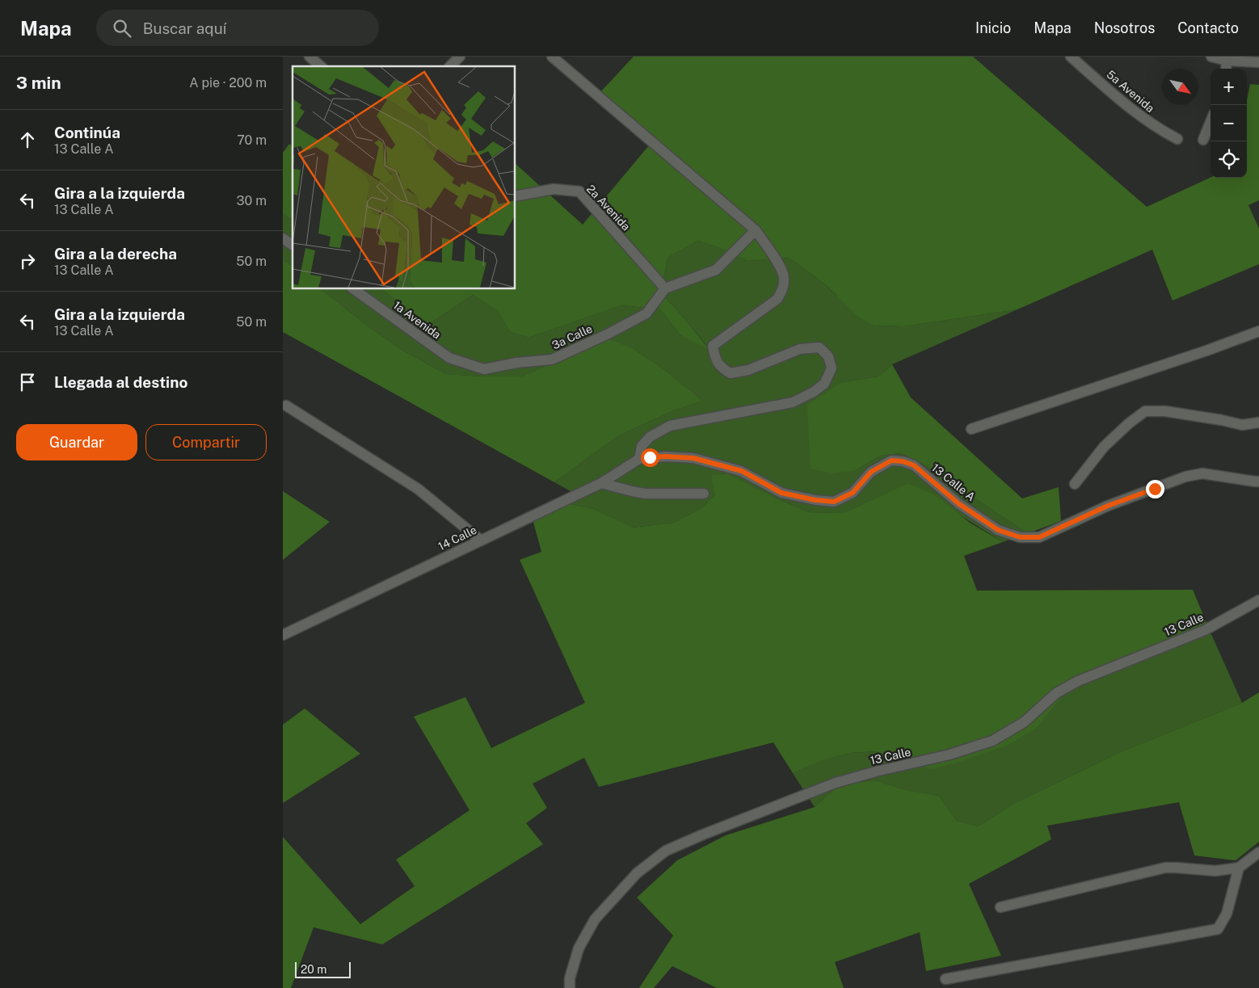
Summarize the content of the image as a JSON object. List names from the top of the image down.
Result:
{
  "streets": {
    "street": [
      "5a Avenida",
      "2a Avenida",
      "1a Avenida",
      "3a Calle",
      "13 Calle A",
      "14 Calle",
      "13 Calle"
    ]
  },
  "crossings": [
    ["2a Avenida", "3a Calle"],
    ["1a Avenida", "3a Calle"],
    ["13 Calle A", "14 Calle"]
  ],
  "scale_bar": "20 m",
  "north": "bottom right",
  "page": {
    "header": "Mapa",
    "search": "Buscar aquí",
    "nav": [
      "Inicio",
      "Mapa",
      "Nosotros",
      "Contacto"
    ],
    "heading": ["3 min", "A pie · 200 m"],
    "map_buttons": ["+", "−"],
    "list": [
      ["Continúa", "13 Calle A", "70 m"],
      ["Gira a la izquierda", "13 Calle A", "30 m"],
      ["Gira a la derecha", "13 Calle A", "50 m"],
      ["Gira a la izquierda", "13 Calle A", "50 m"],
      "Llegada al destino"
    ],
    "buttons": ["Guardar", "Compartir"],
    "scale": "20 m"
  }
}
